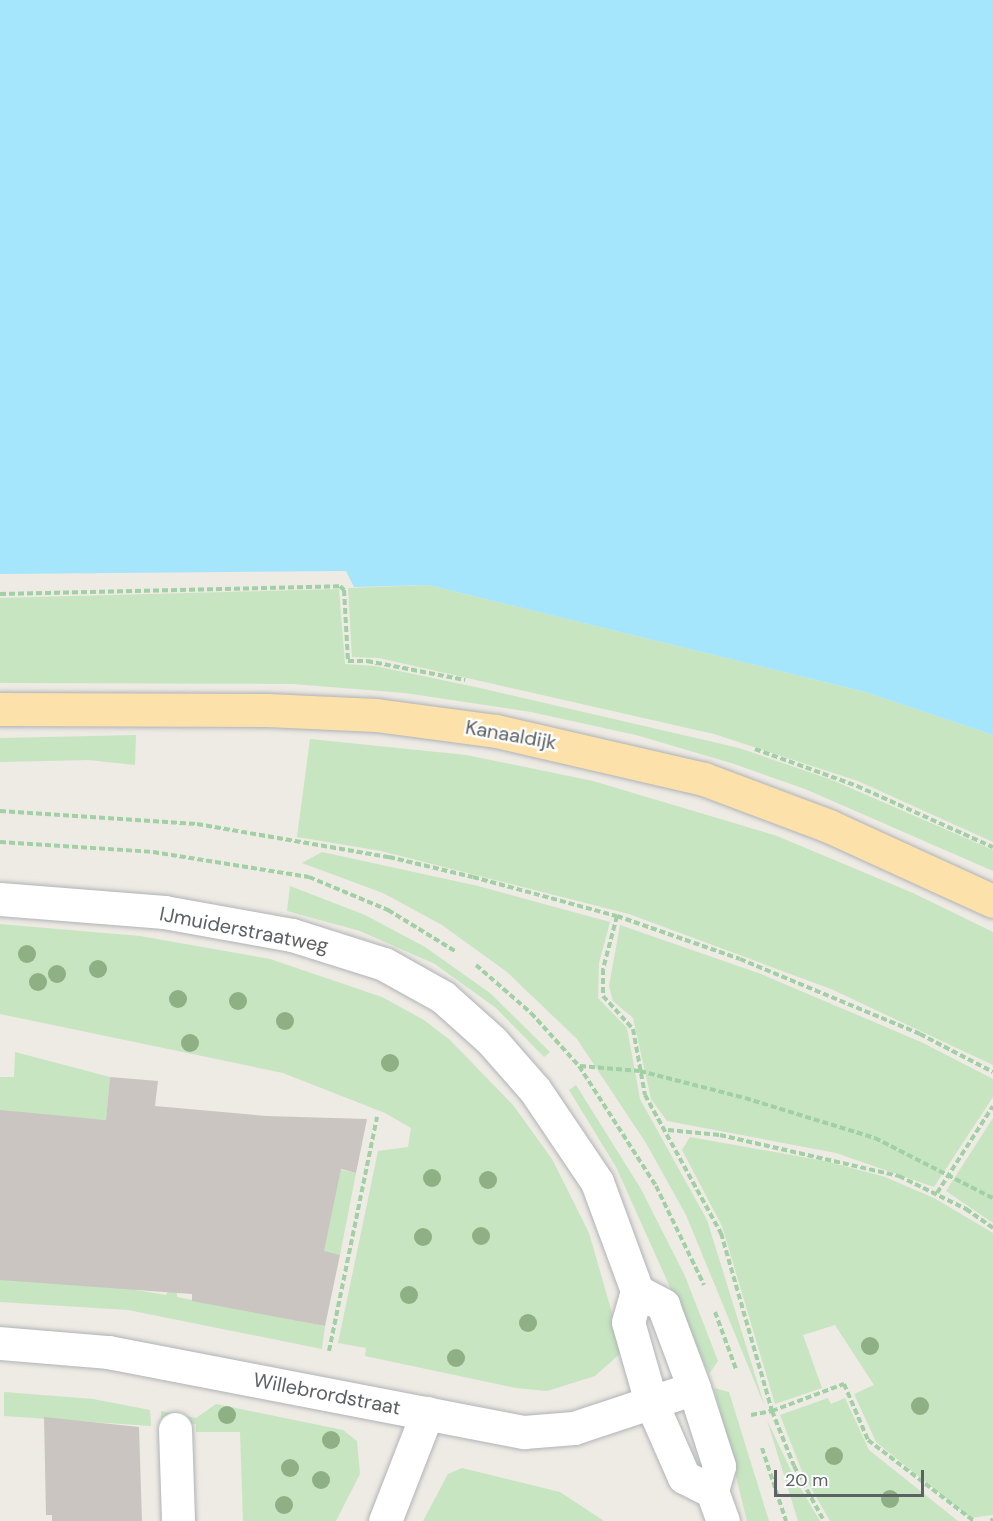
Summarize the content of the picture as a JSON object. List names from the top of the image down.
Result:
{
  "streets": {
    "main road": ["Kanaaldijk"],
    "street": ["IJmuiderstraatweg", "Willebrordstraat"]
  },
  "scale_bar": "20 m"
}
